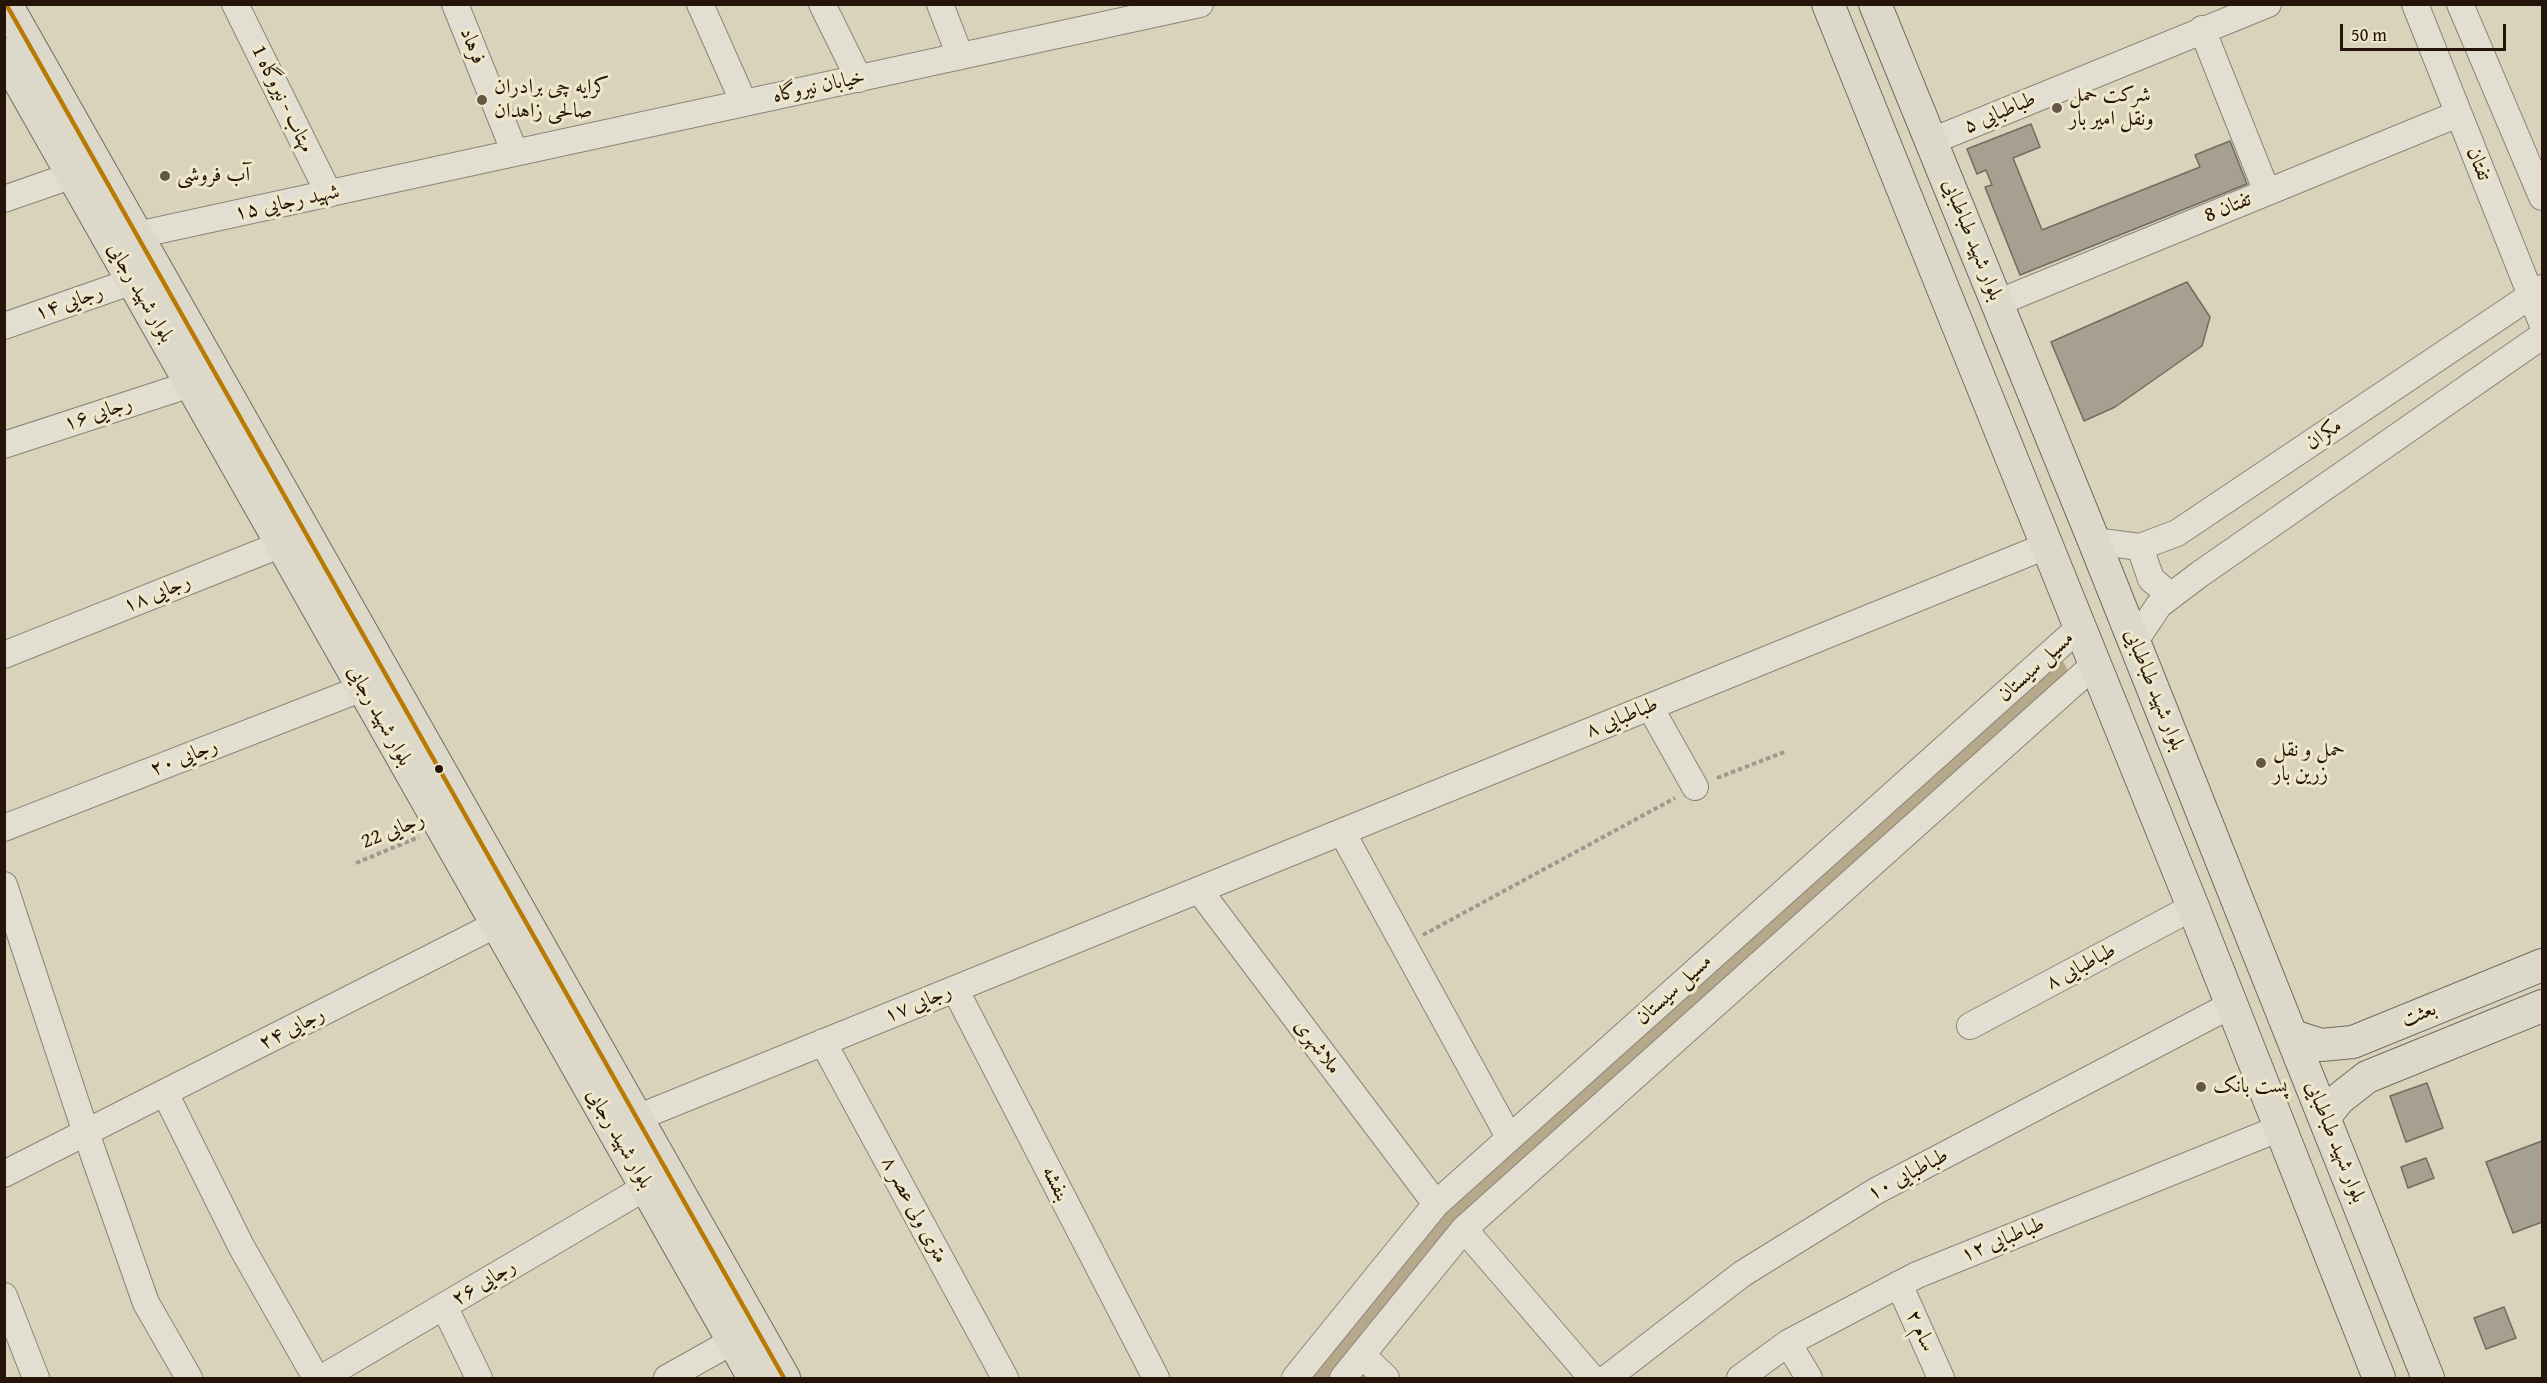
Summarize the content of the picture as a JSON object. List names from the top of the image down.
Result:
{
  "streets": {
    "main road": ["بلوار شهید طباطبایی", "بلوار شهید رجایی", "بعثت"],
    "street": [
      "فرهاد",
      "خیابان نیروگاه",
      "مهتاب - نیروگاه 1",
      "طباطبایی ۵",
      "تفتان",
      "شهید رجایی ۱۵",
      "تفتان 8",
      "رجایی ۱۴",
      "رجایی ۱۶",
      "مکران",
      "رجایی ۱۸",
      "مسیل سیستان",
      "طباطبایی ۸",
      "رجایی ۲۰",
      "رجایی ۱۷",
      "رجایی ۲۴",
      "ملاشهری",
      "طباطبایی ۱۰",
      "بنفشه",
      "۸ متری ولی عصر",
      "طباطبایی ۱۲",
      "رجایی ۲۶",
      "سام ۲"
    ],
    "path": ["رجایی 22"]
  },
  "crossings": [
    ["فرهاد", "خیابان نیروگاه"],
    ["خیابان نیروگاه", "شهید رجایی ۱۵"],
    ["مهتاب - نیروگاه 1", "شهید رجایی ۱۵"],
    ["طباطبایی ۵", "بلوار شهید طباطبایی"],
    ["تفتان", "تفتان 8"],
    ["تفتان", "مکران"],
    ["شهید رجایی ۱۵", "بلوار شهید رجایی"],
    ["تفتان 8", "بلوار شهید طباطبایی"],
    ["بلوار شهید طباطبایی", "مکران"],
    ["بلوار شهید طباطبایی", "بعثت"],
    ["بلوار شهید رجایی", "رجایی ۱۴"],
    ["بلوار شهید رجایی", "رجایی ۱۶"],
    ["بلوار شهید رجایی", "رجایی ۱۸"],
    ["بلوار شهید رجایی", "رجایی ۲۰"],
    ["بلوار شهید رجایی", "رجایی 22"],
    ["بلوار شهید رجایی", "رجایی ۱۷"],
    ["بلوار شهید رجایی", "رجایی ۲۴"],
    ["بلوار شهید رجایی", "رجایی ۲۶"],
    ["مسیل سیستان", "ملاشهری"],
    ["طباطبایی ۸", "رجایی ۱۷"],
    ["طباطبایی ۸", "ملاشهری"],
    ["رجایی ۱۷", "ملاشهری"],
    ["رجایی ۱۷", "بنفشه"],
    ["رجایی ۱۷", "۸ متری ولی عصر"],
    ["طباطبایی ۱۲", "سام ۲"]
  ],
  "places": [
    "کرایه چی برادران صالحی زاهدان",
    "شرکت حمل ونقل امیر بار",
    "آب فروشی",
    "حمل و نقل زرین بار",
    "پست بانک"
  ],
  "scale_bar": "50 m"
}
